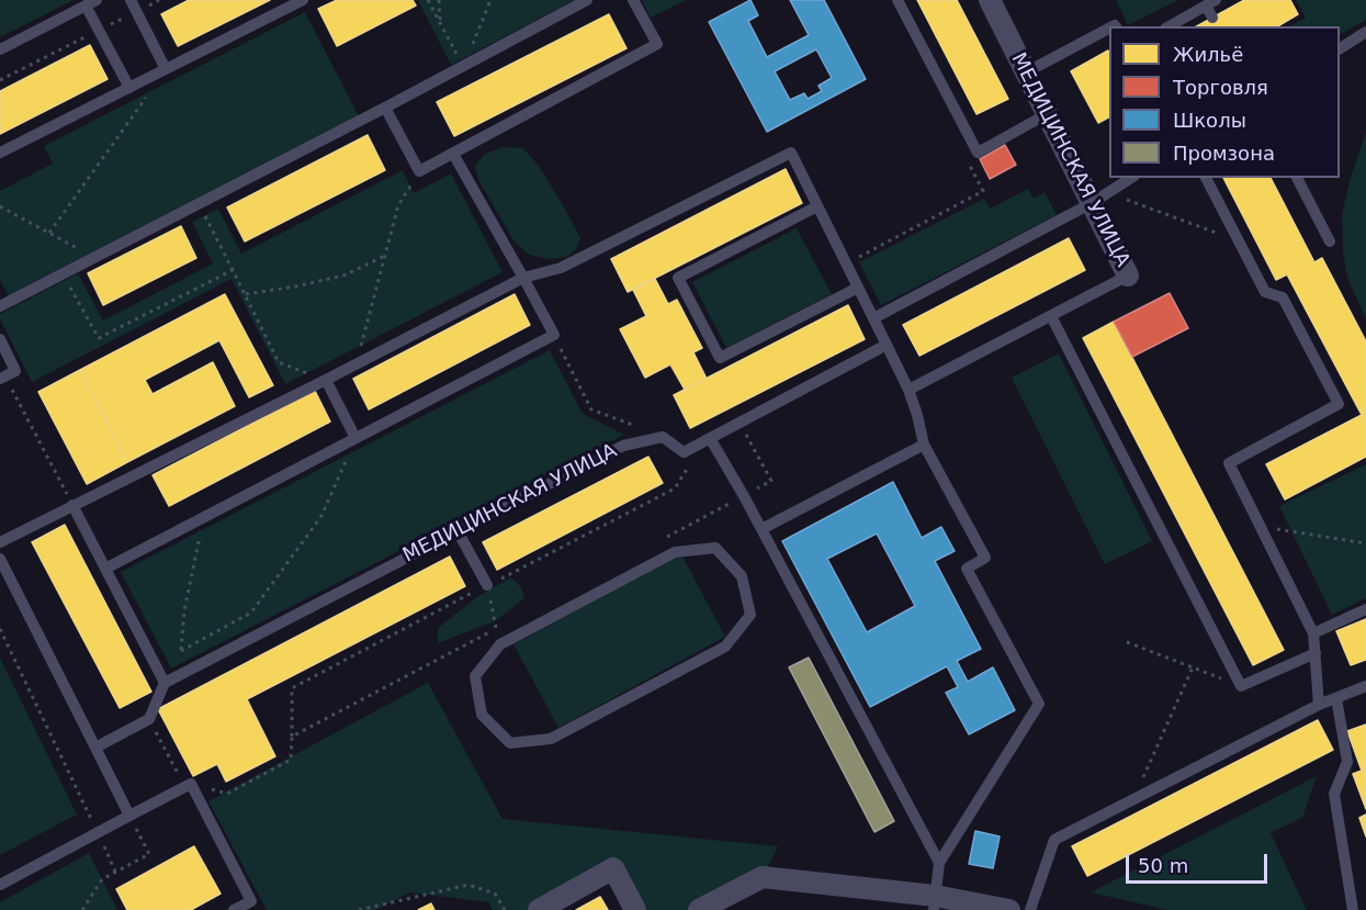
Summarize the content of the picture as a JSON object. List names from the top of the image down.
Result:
{
  "streets": {
    "street": ["МЕДИЦИНСКАЯ УЛИЦА"]
  },
  "legend": [
    "Жильё",
    "Торговля",
    "Школы",
    "Промзона"
  ],
  "scale_bar": "50 m"
}
